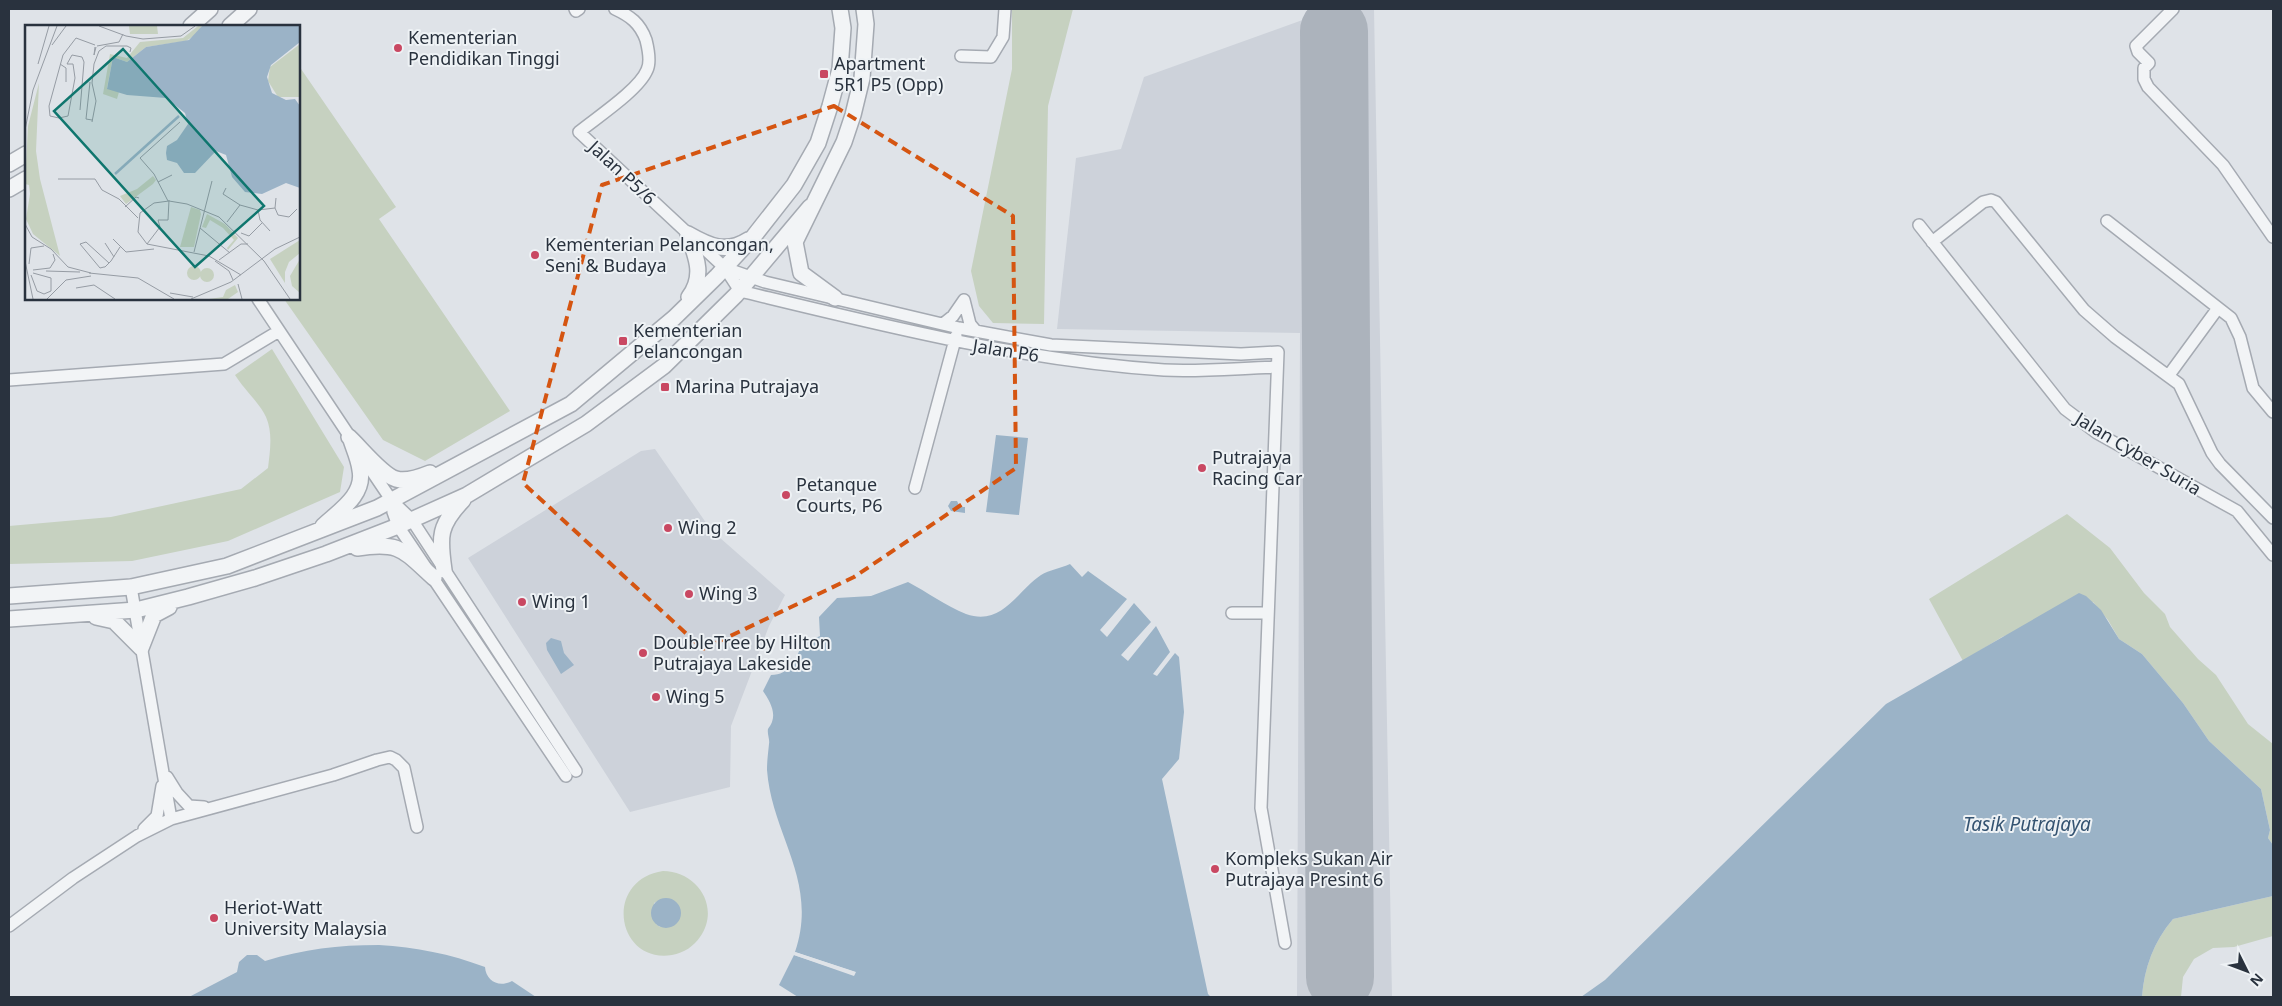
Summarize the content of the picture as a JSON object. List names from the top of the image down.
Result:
{
  "streets": {
    "street": ["Jalan P5/6", "Jalan P6", "Jalan Cyber Suria"]
  },
  "crossings": [
    ["Jalan P5/6", "Jalan P6"]
  ],
  "water": ["Tasik Putrajaya"],
  "places": {
    "other": [
      "Kementerian Pendidikan Tinggi",
      "Kementerian Pelancongan, Seni & Budaya",
      "Putrajaya Racing Car",
      "Petanque Courts, P6",
      "Wing 2",
      "Wing 3",
      "Wing 1",
      "DoubleTree by Hilton Putrajaya Lakeside",
      "Wing 5",
      "Kompleks Sukan Air Putrajaya Presint 6",
      "Heriot-Watt University Malaysia"
    ],
    "transit": ["Apartment 5R1 P5 (Opp)", "Kementerian Pelancongan", "Marina Putrajaya"]
  },
  "north": "bottom right"
}
